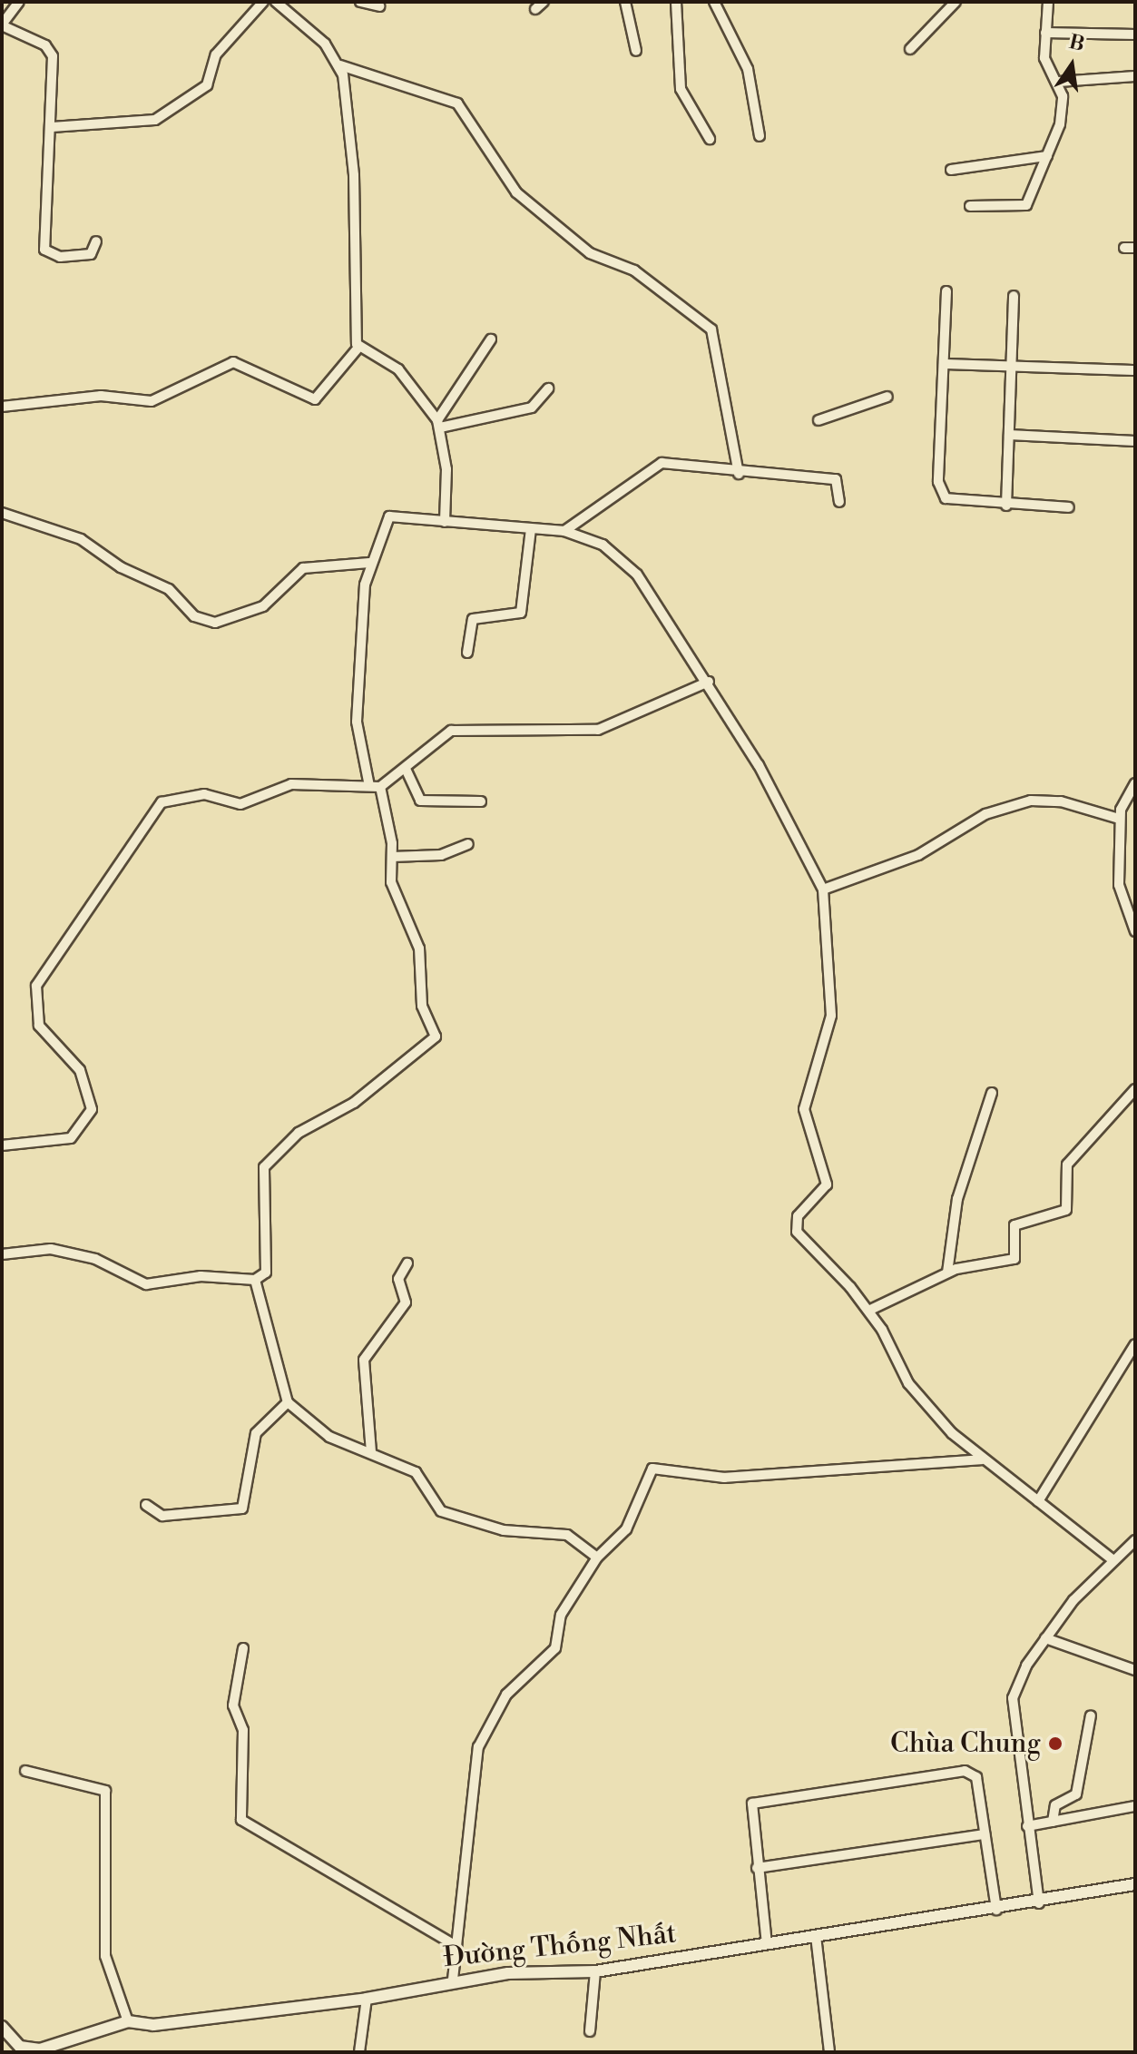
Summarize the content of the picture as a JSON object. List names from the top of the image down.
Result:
{
  "streets": {
    "street": ["Đường Thống Nhất"]
  },
  "places": ["Chùa Chung"],
  "north": "top"
}
